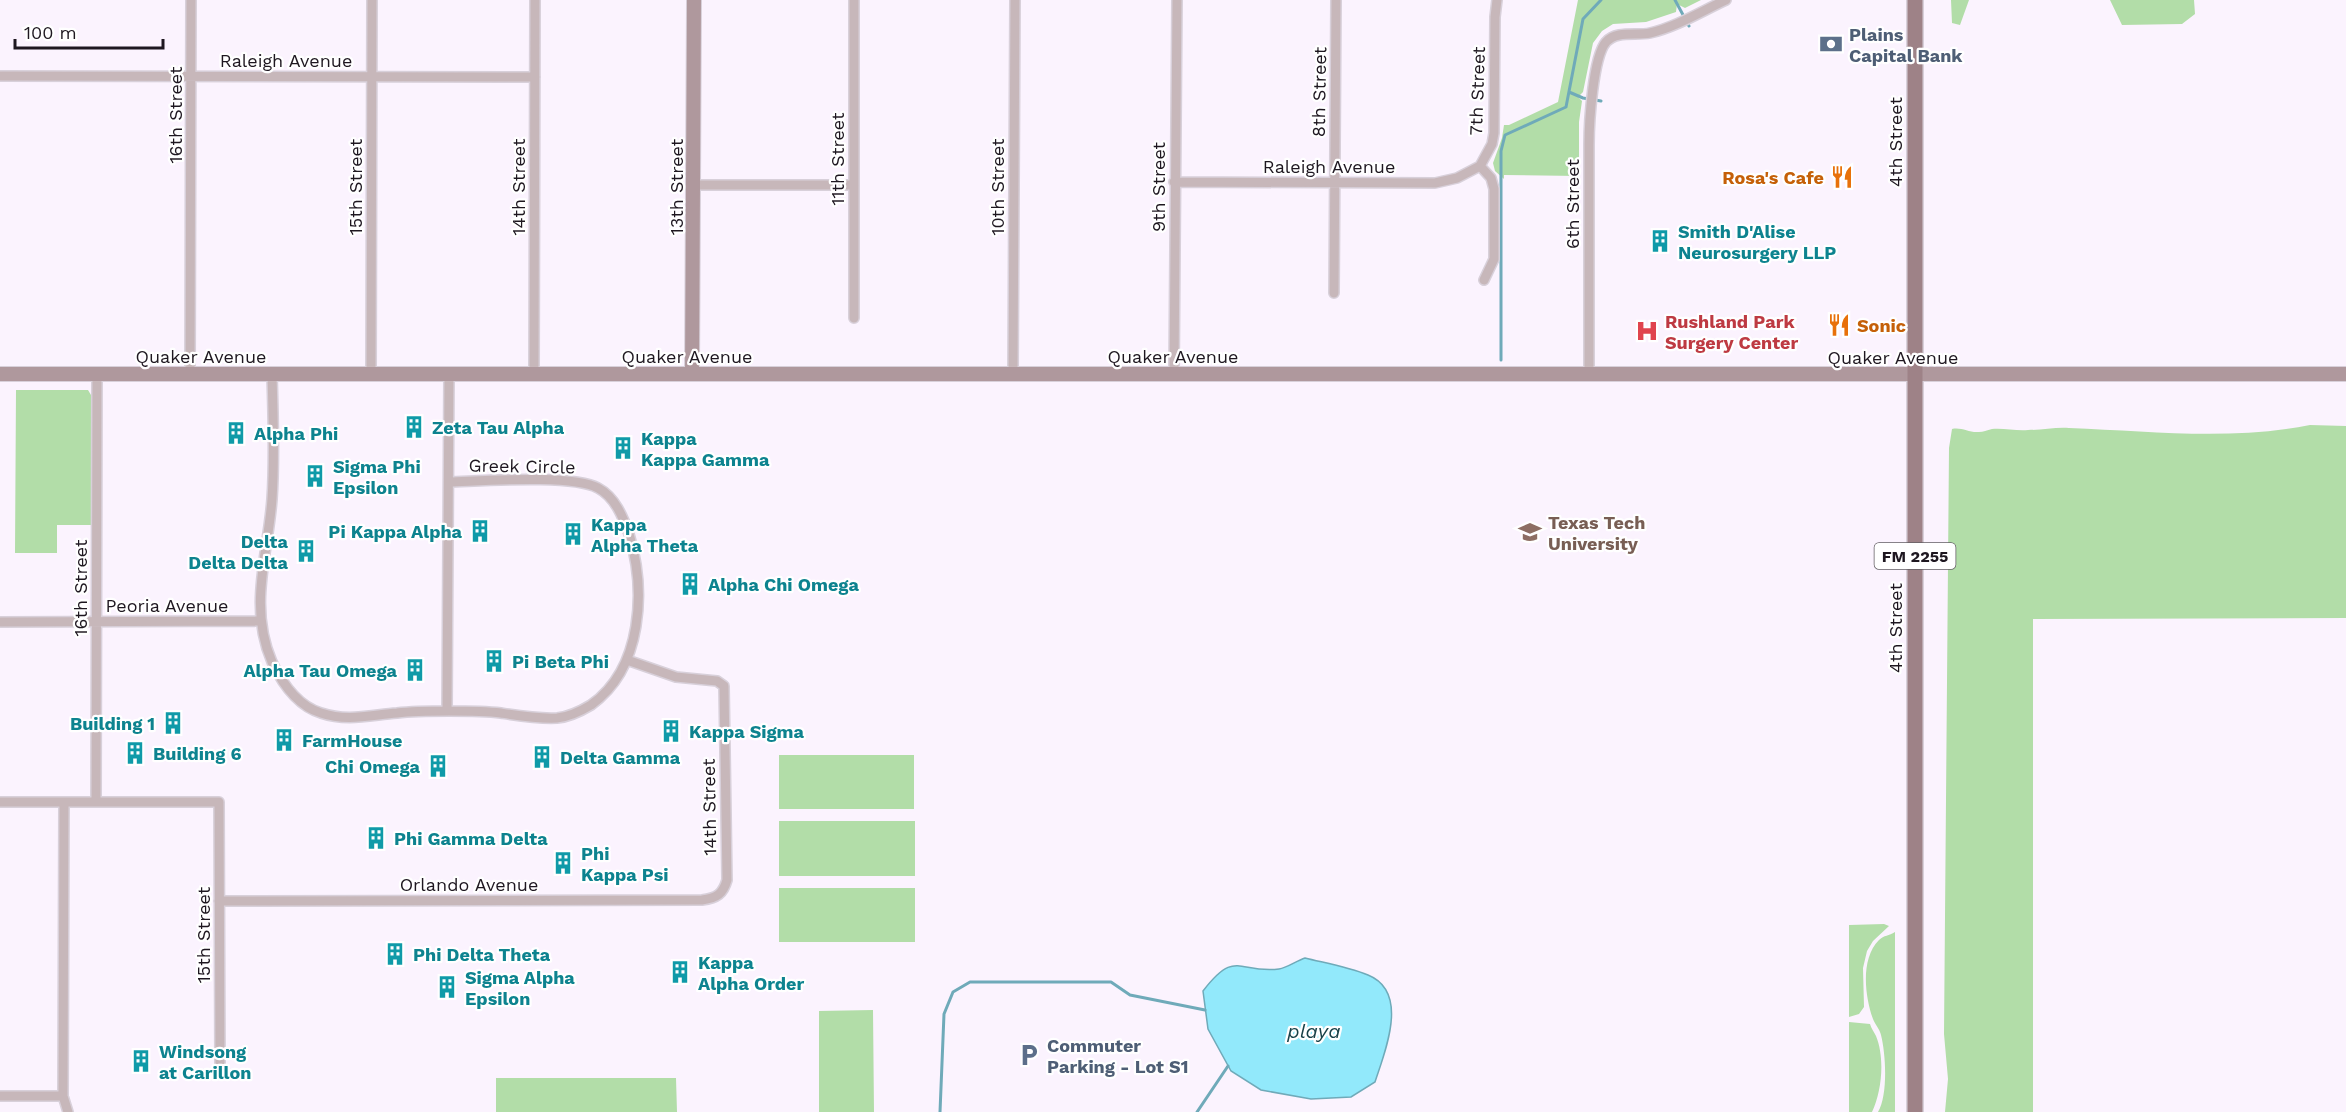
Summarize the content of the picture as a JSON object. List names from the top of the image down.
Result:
{
  "streets": {
    "main road": [
      "4th Street",
      "13th Street",
      "Quaker Avenue",
      "FM 2255"
    ],
    "street": [
      "Raleigh Avenue",
      "7th Street",
      "8th Street",
      "16th Street",
      "11th Street",
      "15th Street",
      "14th Street",
      "10th Street",
      "9th Street",
      "6th Street",
      "Greek Circle",
      "Peoria Avenue",
      "Orlando Avenue"
    ]
  },
  "crossings": [
    ["Raleigh Avenue", "7th Street"],
    ["Raleigh Avenue", "8th Street"],
    ["Raleigh Avenue", "16th Street"],
    ["Raleigh Avenue", "15th Street"],
    ["Raleigh Avenue", "14th Street"],
    ["Raleigh Avenue", "9th Street"],
    ["16th Street", "15th Street"],
    ["16th Street", "Quaker Avenue"],
    ["16th Street", "Peoria Avenue"],
    ["4th Street", "Quaker Avenue"],
    ["15th Street", "Quaker Avenue"],
    ["15th Street", "Orlando Avenue"],
    ["14th Street", "Quaker Avenue"],
    ["14th Street", "Greek Circle"],
    ["14th Street", "Orlando Avenue"],
    ["13th Street", "Quaker Avenue"],
    ["10th Street", "Quaker Avenue"],
    ["9th Street", "Quaker Avenue"],
    ["6th Street", "Quaker Avenue"],
    ["Quaker Avenue", "Greek Circle"],
    ["Greek Circle", "Peoria Avenue"]
  ],
  "water": ["playa"],
  "places": {
    "bank": ["Plains Capital Bank"],
    "restaurant": ["Rosa's Cafe", "Sonic"],
    "building": [
      "Smith D'Alise Neurosurgery LLP",
      "Zeta Tau Alpha",
      "Alpha Phi",
      "Kappa Kappa Gamma",
      "Sigma Phi Epsilon",
      "Pi Kappa Alpha",
      "Kappa Alpha Theta",
      "Delta Delta Delta",
      "Alpha Chi Omega",
      "Pi Beta Phi",
      "Alpha Tau Omega",
      "Building 1",
      "Kappa Sigma",
      "FarmHouse",
      "Building 6",
      "Delta Gamma",
      "Chi Omega",
      "Phi Gamma Delta",
      "Phi Kappa Psi",
      "Phi Delta Theta",
      "Kappa Alpha Order",
      "Sigma Alpha Epsilon",
      "Windsong at Carillon"
    ],
    "hospital": ["Rushland Park Surgery Center"],
    "school or university": ["Texas Tech University"],
    "parking": ["Commuter Parking - Lot S1"]
  },
  "scale_bar": "100 m"
}
